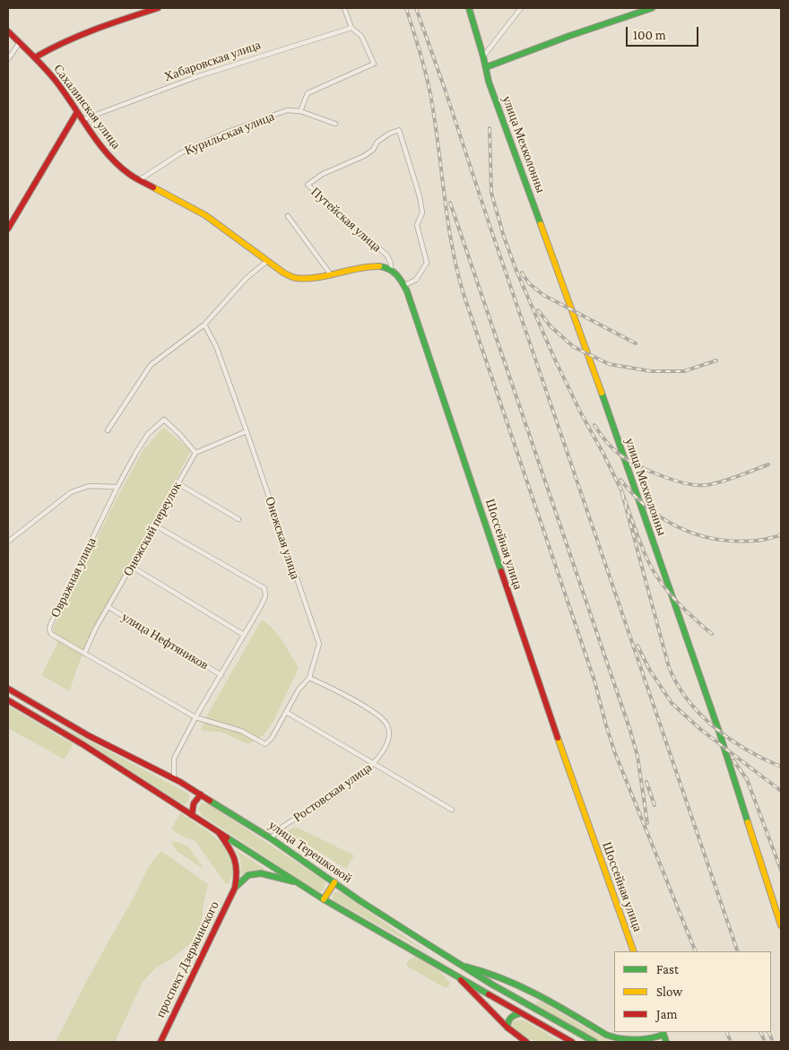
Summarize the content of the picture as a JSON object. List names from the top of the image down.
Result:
{
  "streets": {
    "street": [
      "Хабаровская улица",
      "Сахалинская улица",
      "Курильская улица",
      "улица Мехколонны",
      "Путейская улица",
      "Онежский переулок",
      "Онежская улица",
      "Шоссейная улица",
      "Овражная улица",
      "улица Нефтяников",
      "Ростовская улица",
      "улица Терешковой",
      "проспект Дзержинского"
    ]
  },
  "crossings": [
    ["Хабаровская улица", "Сахалинская улица"],
    ["Сахалинская улица", "Курильская улица"],
    ["Путейская улица", "Шоссейная улица"],
    ["Онежский переулок", "Овражная улица"],
    ["Онежский переулок", "улица Нефтяников"],
    ["Онежская улица", "Ростовская улица"],
    ["Ростовская улица", "улица Терешковой"]
  ],
  "legend": ["Fast", "Slow", "Jam"],
  "scale_bar": "100 m"
}
